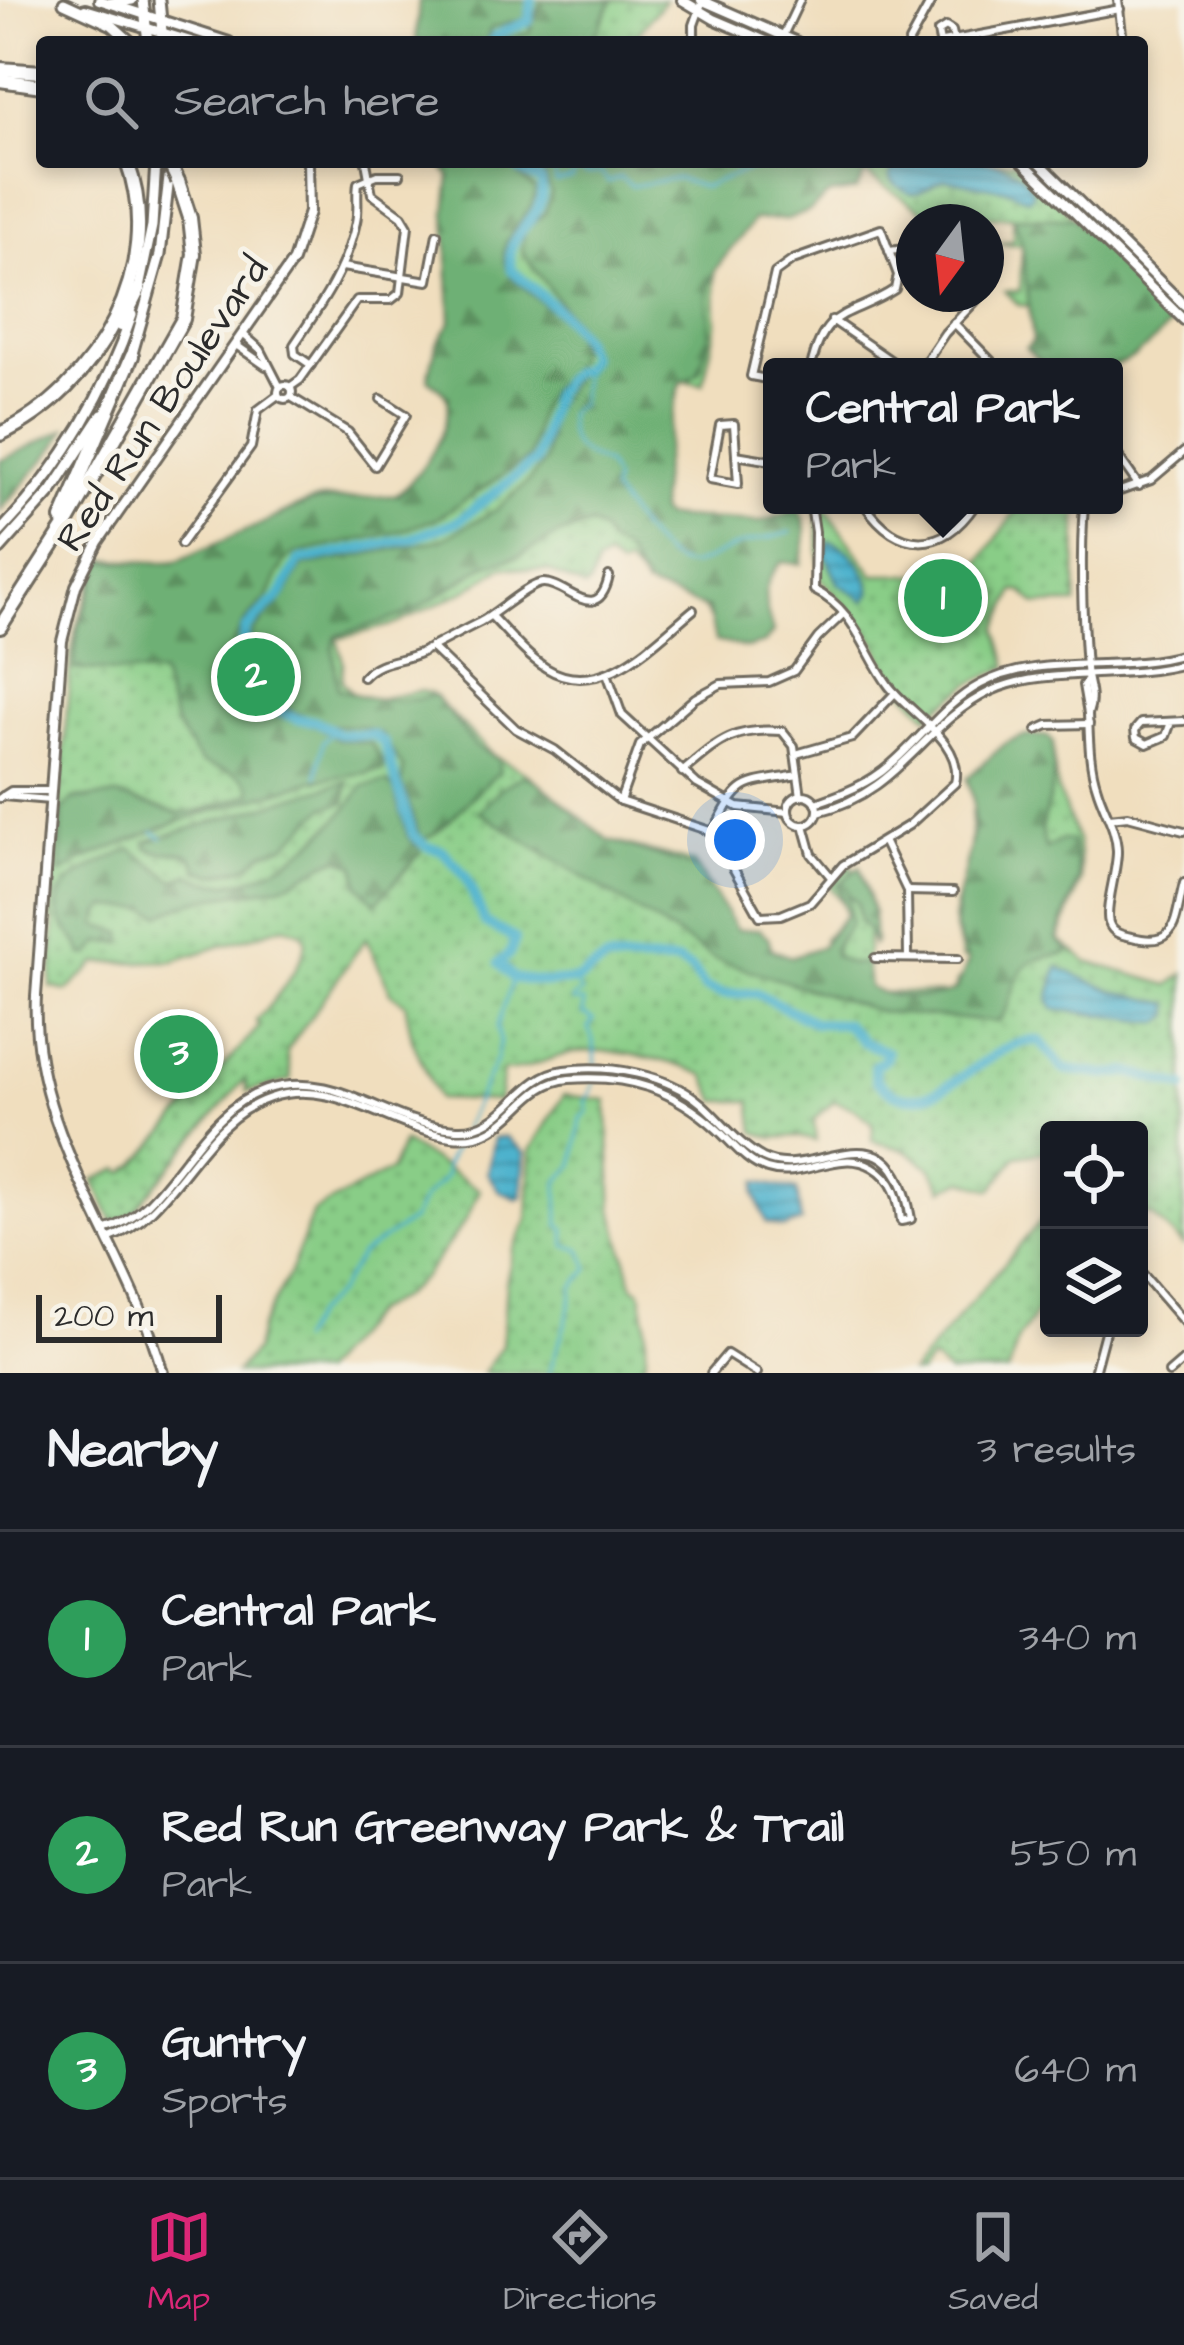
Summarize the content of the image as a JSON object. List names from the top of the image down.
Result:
{
  "streets": {
    "main road": ["Red Run Boulevard"]
  },
  "scale_bar": "200 m",
  "north": "bottom",
  "page": {
    "search": "Search here",
    "popup": ["Central Park", "Park"],
    "pins": ["1", "2", "3"],
    "scale": "200 m",
    "heading": ["Nearby", "3 results"],
    "list": [
      {
        "mark": "1",
        "name": "Central Park",
        "note": "Park",
        "value": "340 m"
      },
      {
        "mark": "2",
        "name": "Red Run Greenway Park & Trail",
        "note": "Park",
        "value": "550 m"
      },
      {
        "mark": "3",
        "name": "Guntry",
        "note": "Sports",
        "value": "640 m"
      }
    ],
    "nav": ["Map", "Directions", "Saved"]
  }
}
